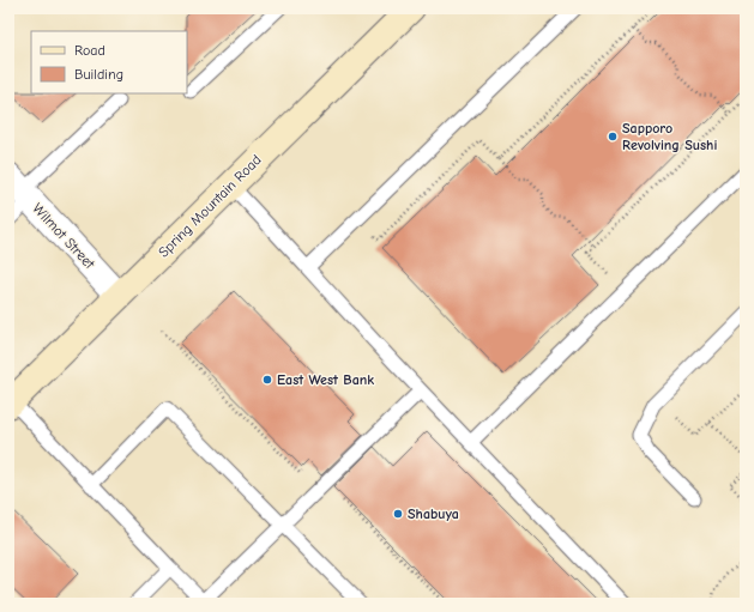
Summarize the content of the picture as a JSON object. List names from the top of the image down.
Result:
{
  "streets": {
    "main road": ["Spring Mountain Road"],
    "street": ["Wilmot Street"]
  },
  "crossings": [
    ["Spring Mountain Road", "Wilmot Street"]
  ],
  "places": ["Sapporo Revolving Sushi", "East West Bank", "Shabuya"],
  "legend": ["Road", "Building"]
}
